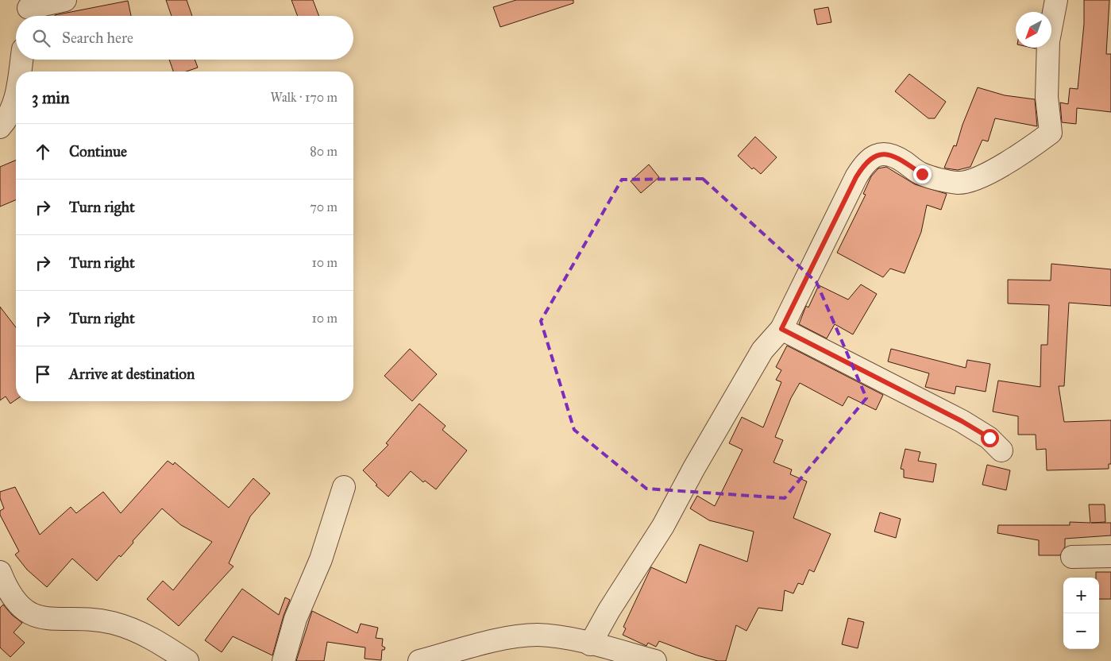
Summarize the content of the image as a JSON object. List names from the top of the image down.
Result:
{
  "north": "bottom left",
  "page": {
    "search": "Search here",
    "heading": ["3 min", "Walk · 170 m"],
    "list": [
      ["Continue", "80 m"],
      ["Turn right", "70 m"],
      ["Turn right", "10 m"],
      ["Turn right", "10 m"],
      "Arrive at destination"
    ],
    "map_buttons": ["+", "−"]
  }
}
